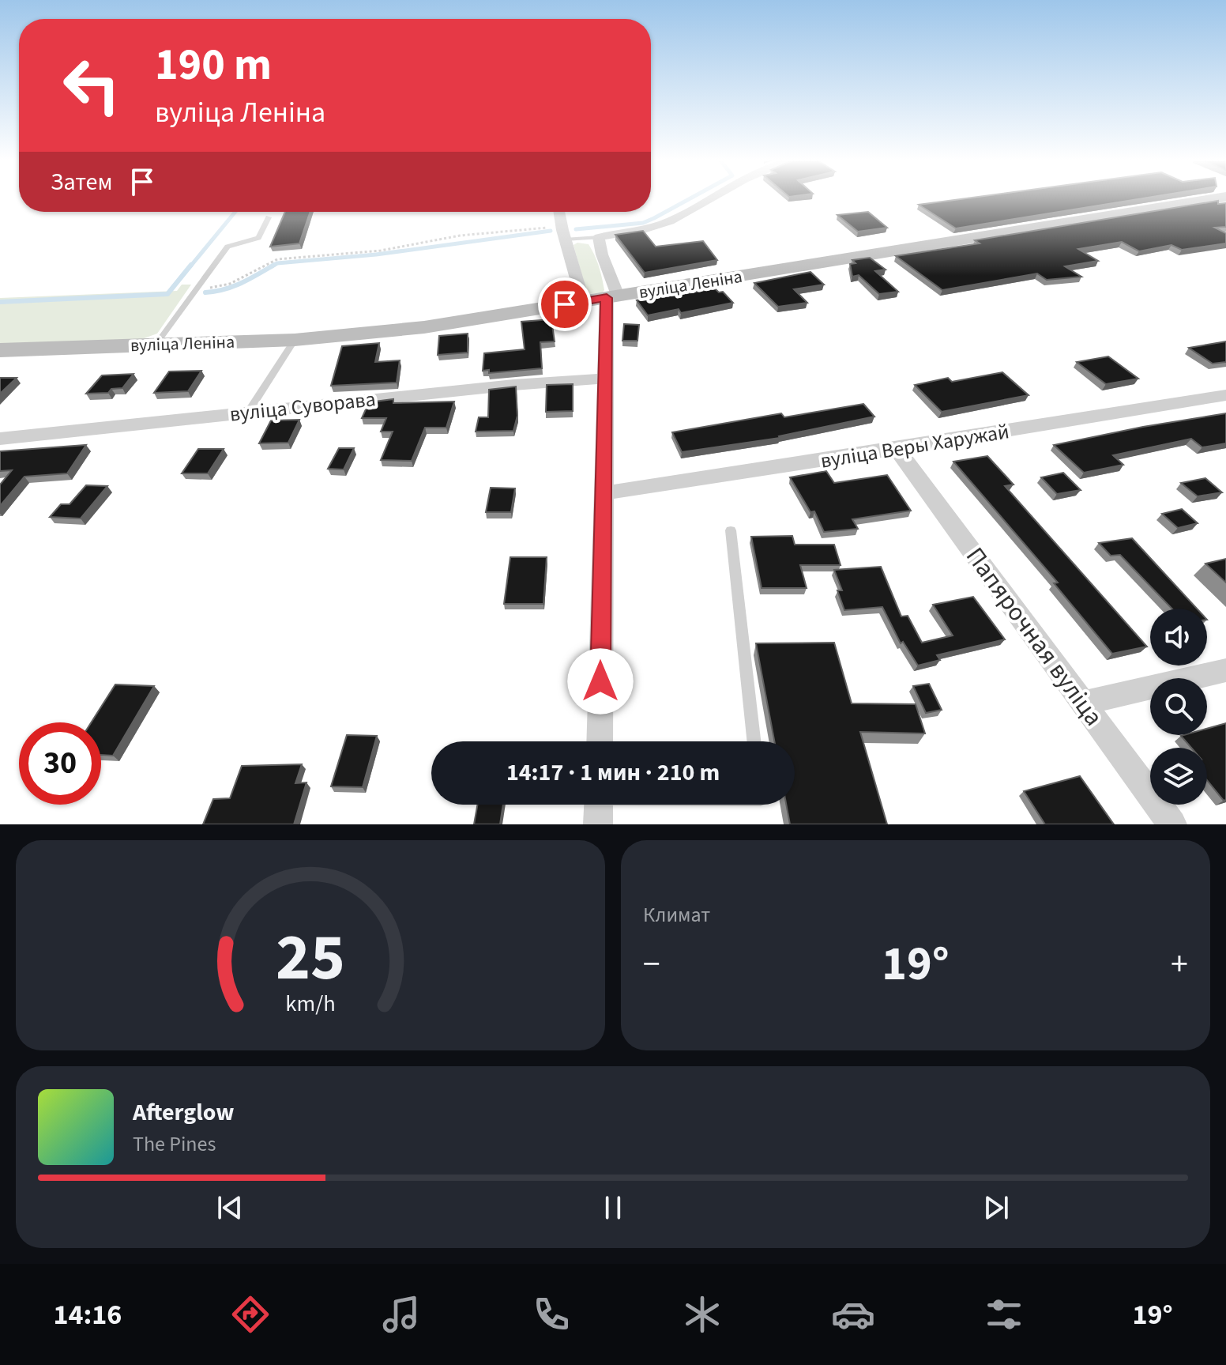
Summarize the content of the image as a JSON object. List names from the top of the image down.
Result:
{
  "streets": {
    "street": [
      "вуліца Леніна",
      "вуліца Суворава",
      "вуліца Веры Харужай",
      "Папярочная вуліца"
    ]
  },
  "crossings": [
    ["вуліца Веры Харужай", "Папярочная вуліца"]
  ],
  "page": {
    "turn": ["190 m", "вуліца Леніна"],
    "then": "Затем",
    "limit": "30",
    "trip": "14:17 · 1 мин · 210 m",
    "tile": "Климат",
    "heat": ["−", "19°", "+"],
    "song": ["Afterglow", "The Pines"],
    "tabs": ["14:16", "19°"],
    "gauge": ["25", "km/h"]
  }
}
